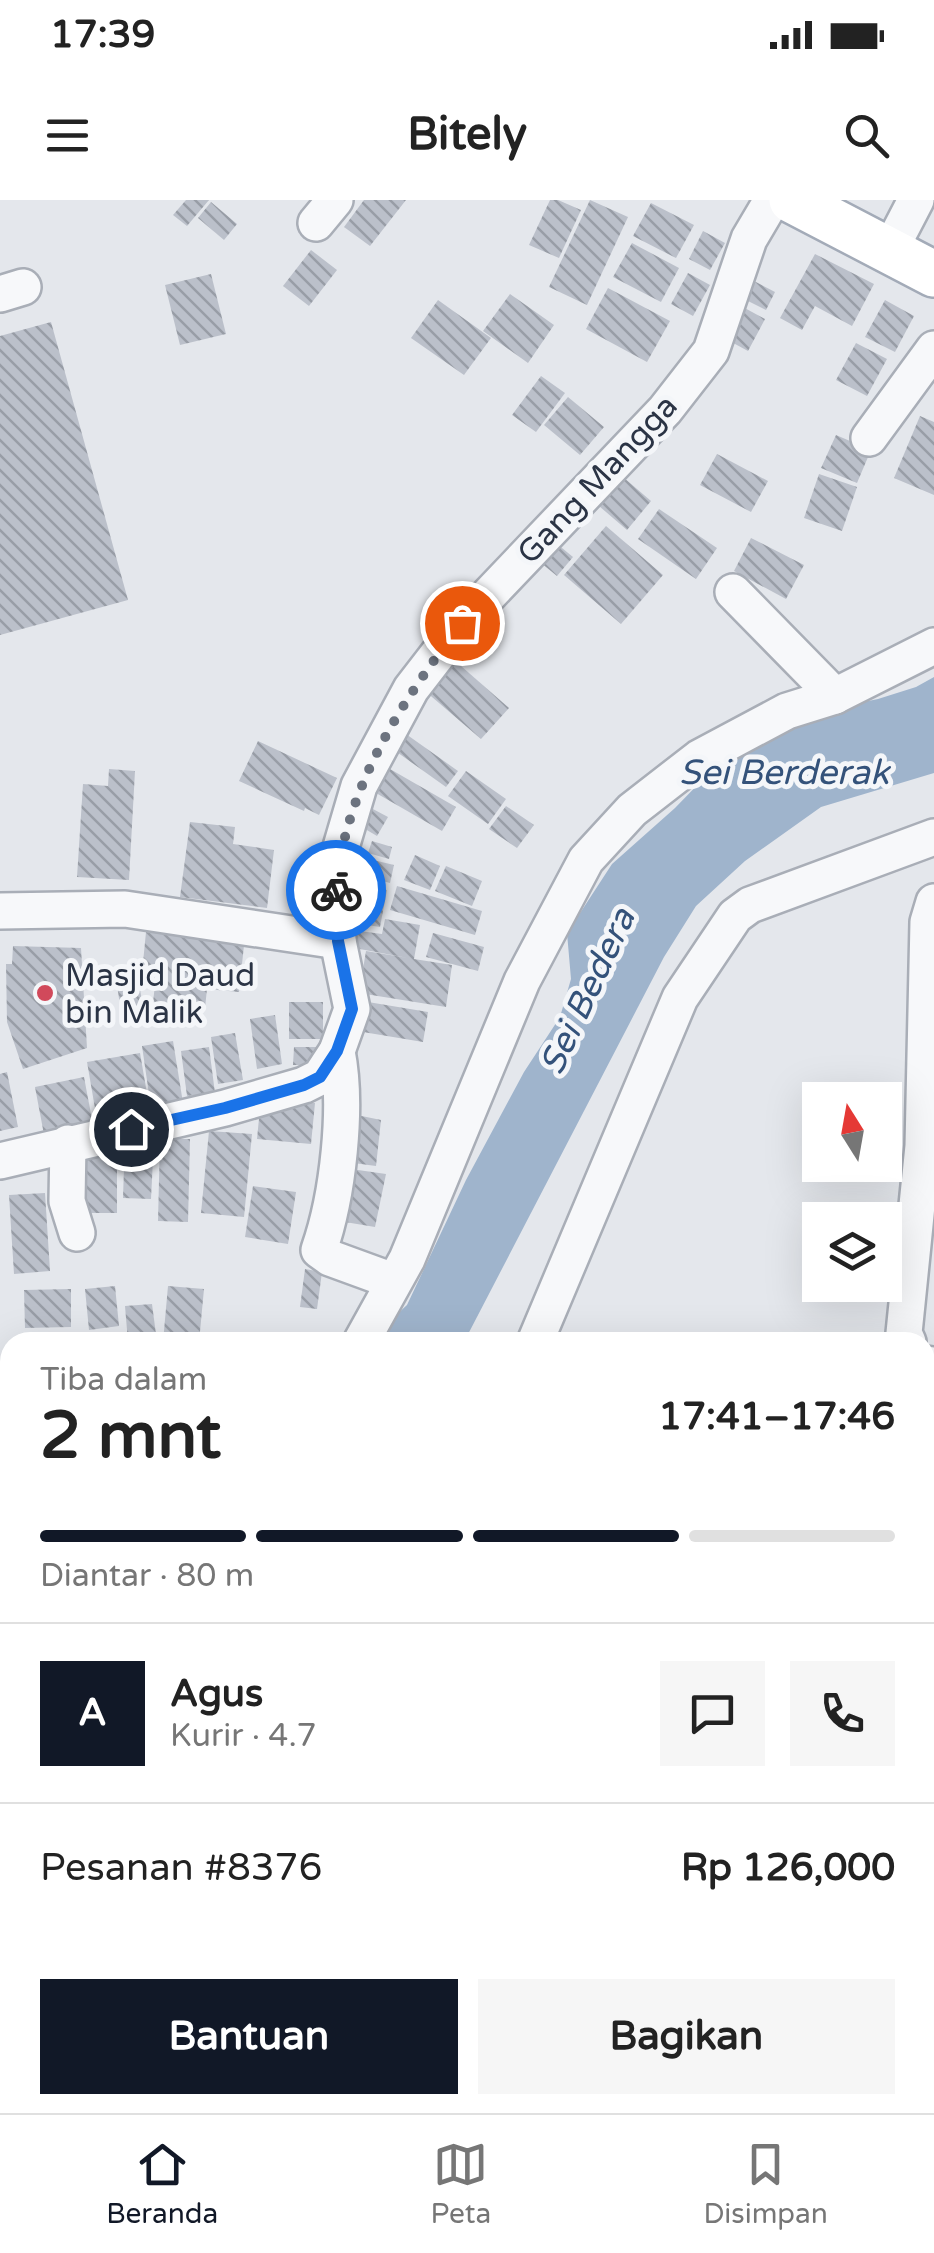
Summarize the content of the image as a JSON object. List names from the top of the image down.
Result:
{
  "streets": {
    "street": ["Gang Mangga"]
  },
  "water": ["Sei Berderak", "Sei Bedera"],
  "places": ["Masjid Daud bin Malik"],
  "north": "top",
  "page": {
    "status": "17:39",
    "header": "Bitely",
    "heading": ["2 mnt", "Tiba dalam", "17:41–17:46"],
    "panel": [
      "Agus",
      "Kurir · 4.7",
      "Pesanan #8376",
      "Rp 126,000"
    ],
    "bar": "Diantar · 80 m",
    "round": "A",
    "buttons": ["Bantuan", "Bagikan"],
    "tabs": ["Beranda", "Peta", "Disimpan"]
  }
}
